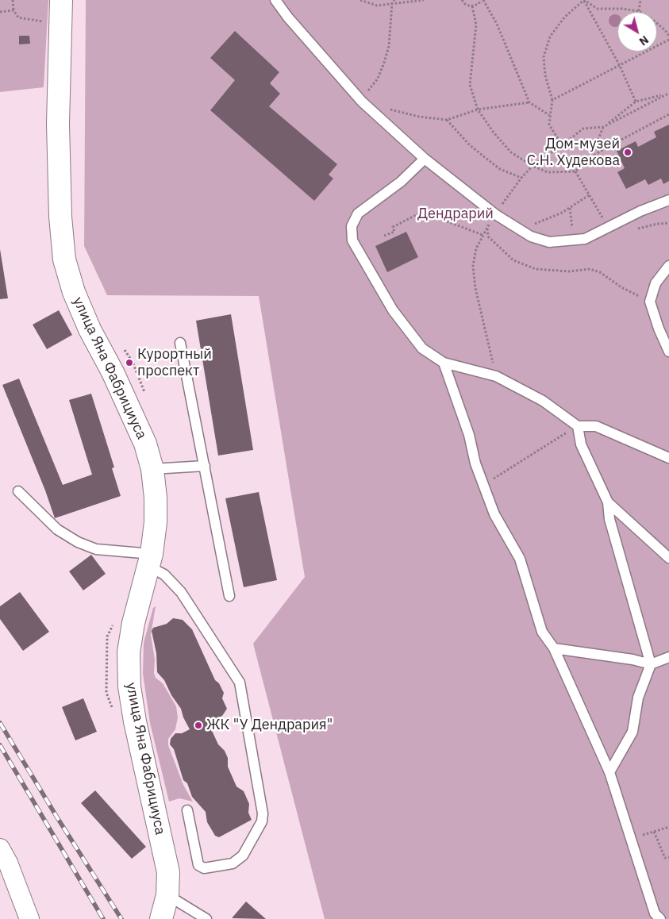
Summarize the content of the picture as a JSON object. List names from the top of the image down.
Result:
{
  "streets": {
    "main road": ["улица Яна Фабрициуса"]
  },
  "parks": ["Дендрарий"],
  "places": ["Дом-музей С.Н. Худекова", "Курортный проспект", "ЖК \"У Дендрария\""],
  "north": "bottom right"
}
